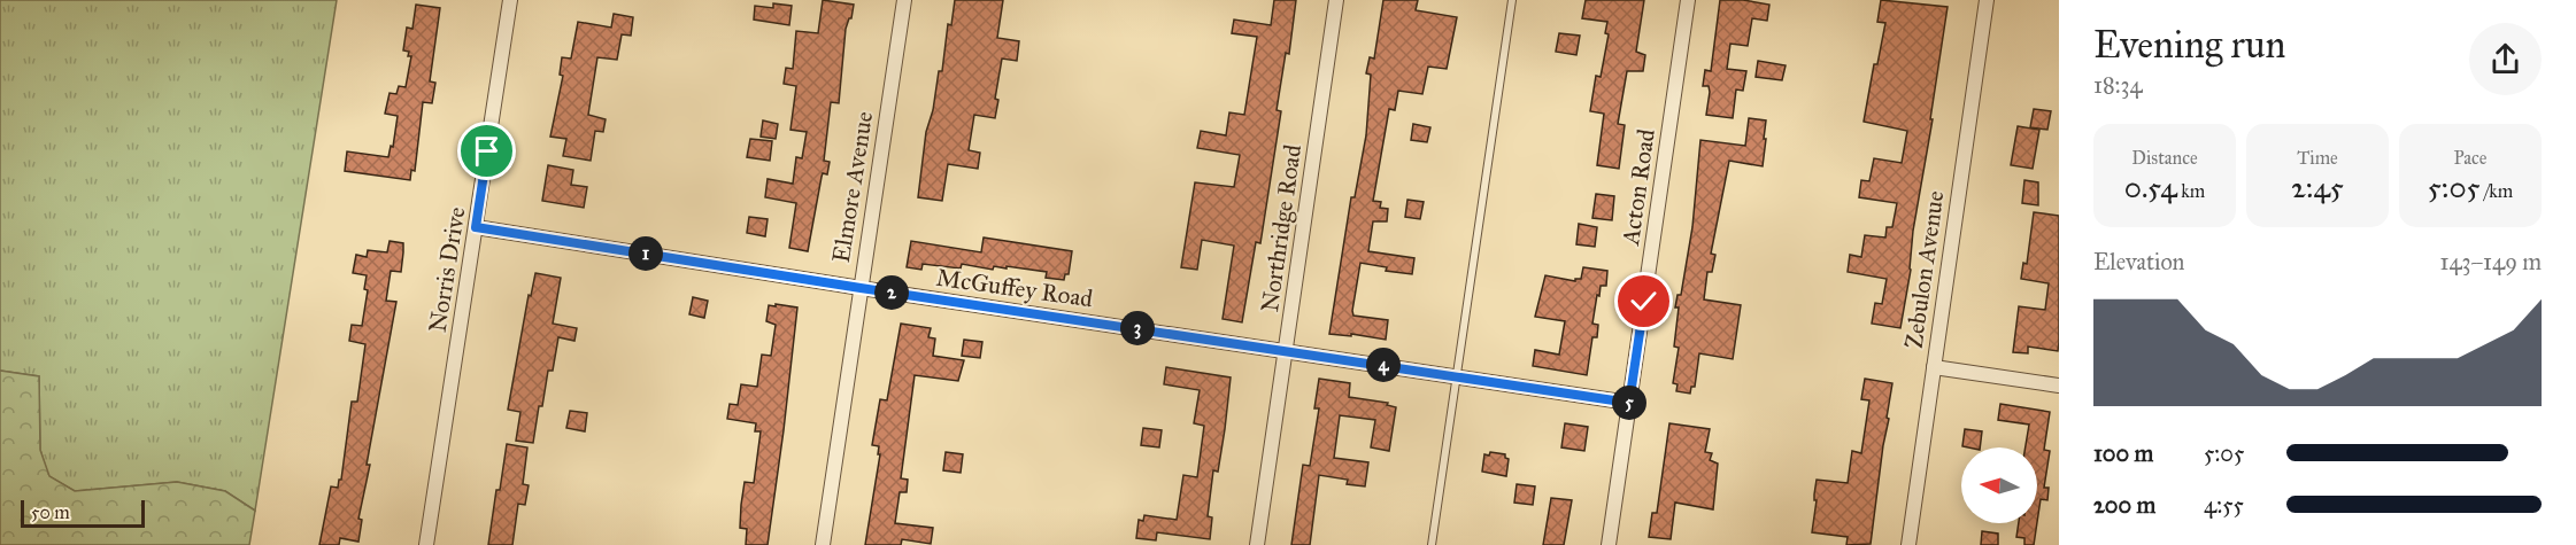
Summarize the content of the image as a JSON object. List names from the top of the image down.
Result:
{
  "streets": {
    "street": [
      "Elmore Avenue",
      "Acton Road",
      "Northridge Road",
      "Norris Drive",
      "Zebulon Avenue",
      "McGuffey Road"
    ]
  },
  "crossings": [
    ["Elmore Avenue", "McGuffey Road"],
    ["Acton Road", "McGuffey Road"],
    ["Northridge Road", "McGuffey Road"],
    ["Norris Drive", "McGuffey Road"]
  ],
  "scale_bar": "50 m",
  "north": "left",
  "page": {
    "heading": ["Evening run", "18:34"],
    "stats": [
      ["Distance", "0.54 km"],
      ["Time", "2:45"],
      ["Pace", "5:05 /km"]
    ],
    "chart": ["Elevation", "143–149 m"],
    "pins": [
      "1",
      "2",
      "3",
      "4",
      "5"
    ],
    "list": [
      {
        "name": "100 m",
        "note": "5:05"
      },
      {
        "name": "200 m",
        "note": "4:55"
      }
    ],
    "scale": "50 m"
  }
}
